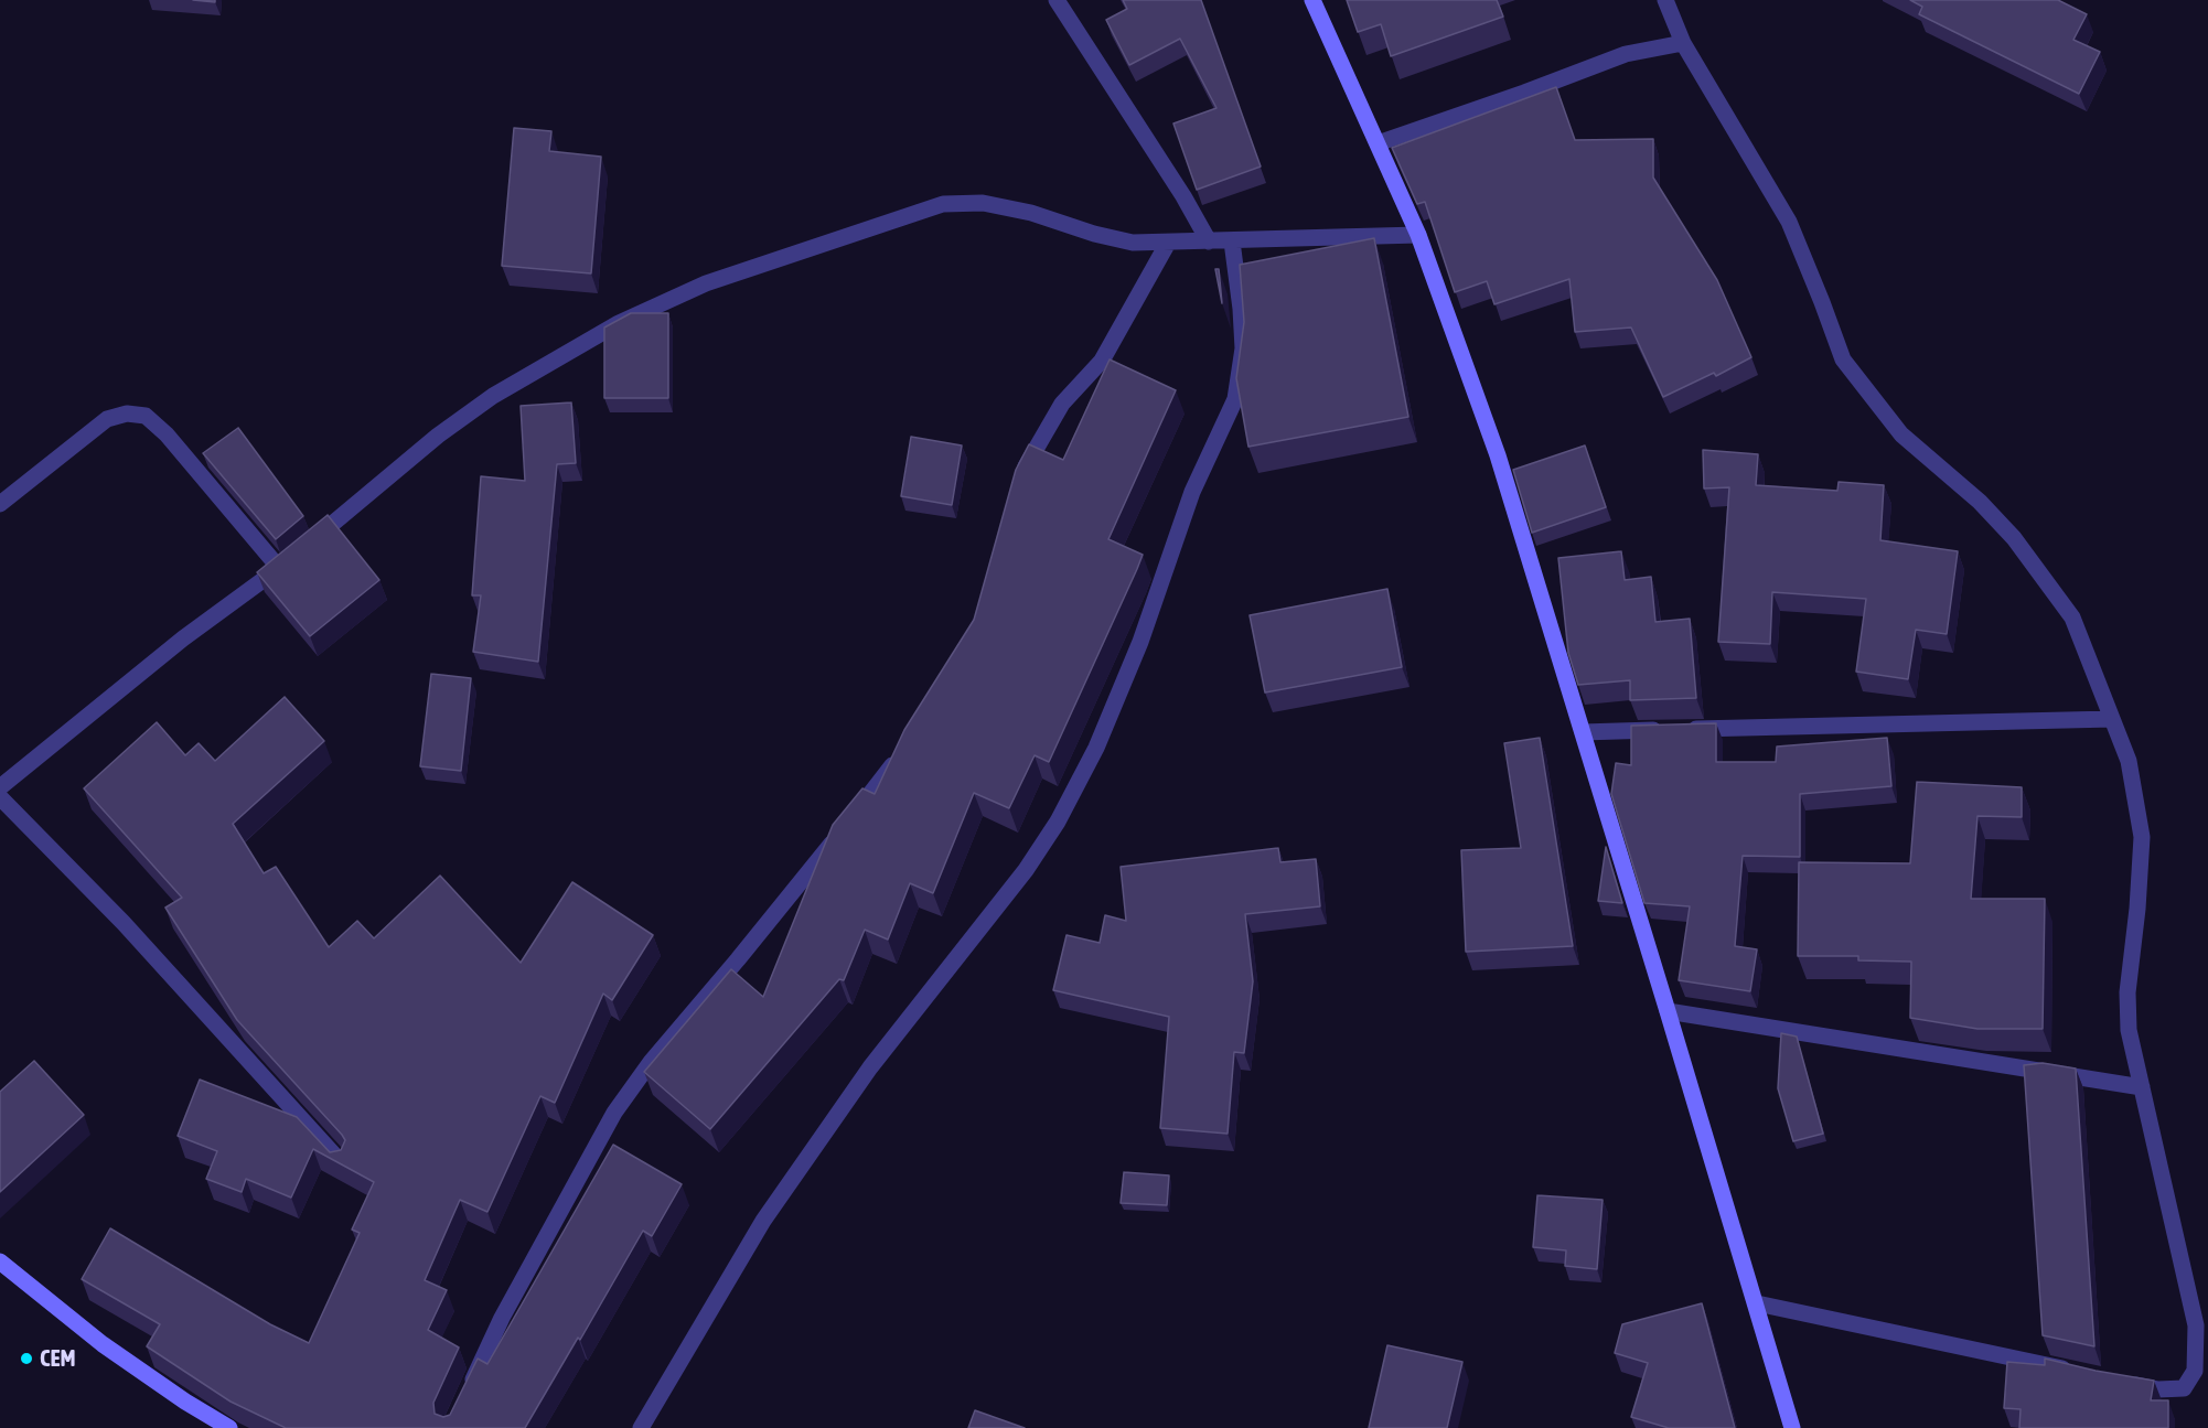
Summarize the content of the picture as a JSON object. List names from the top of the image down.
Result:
{
  "places": ["CEM"]
}
